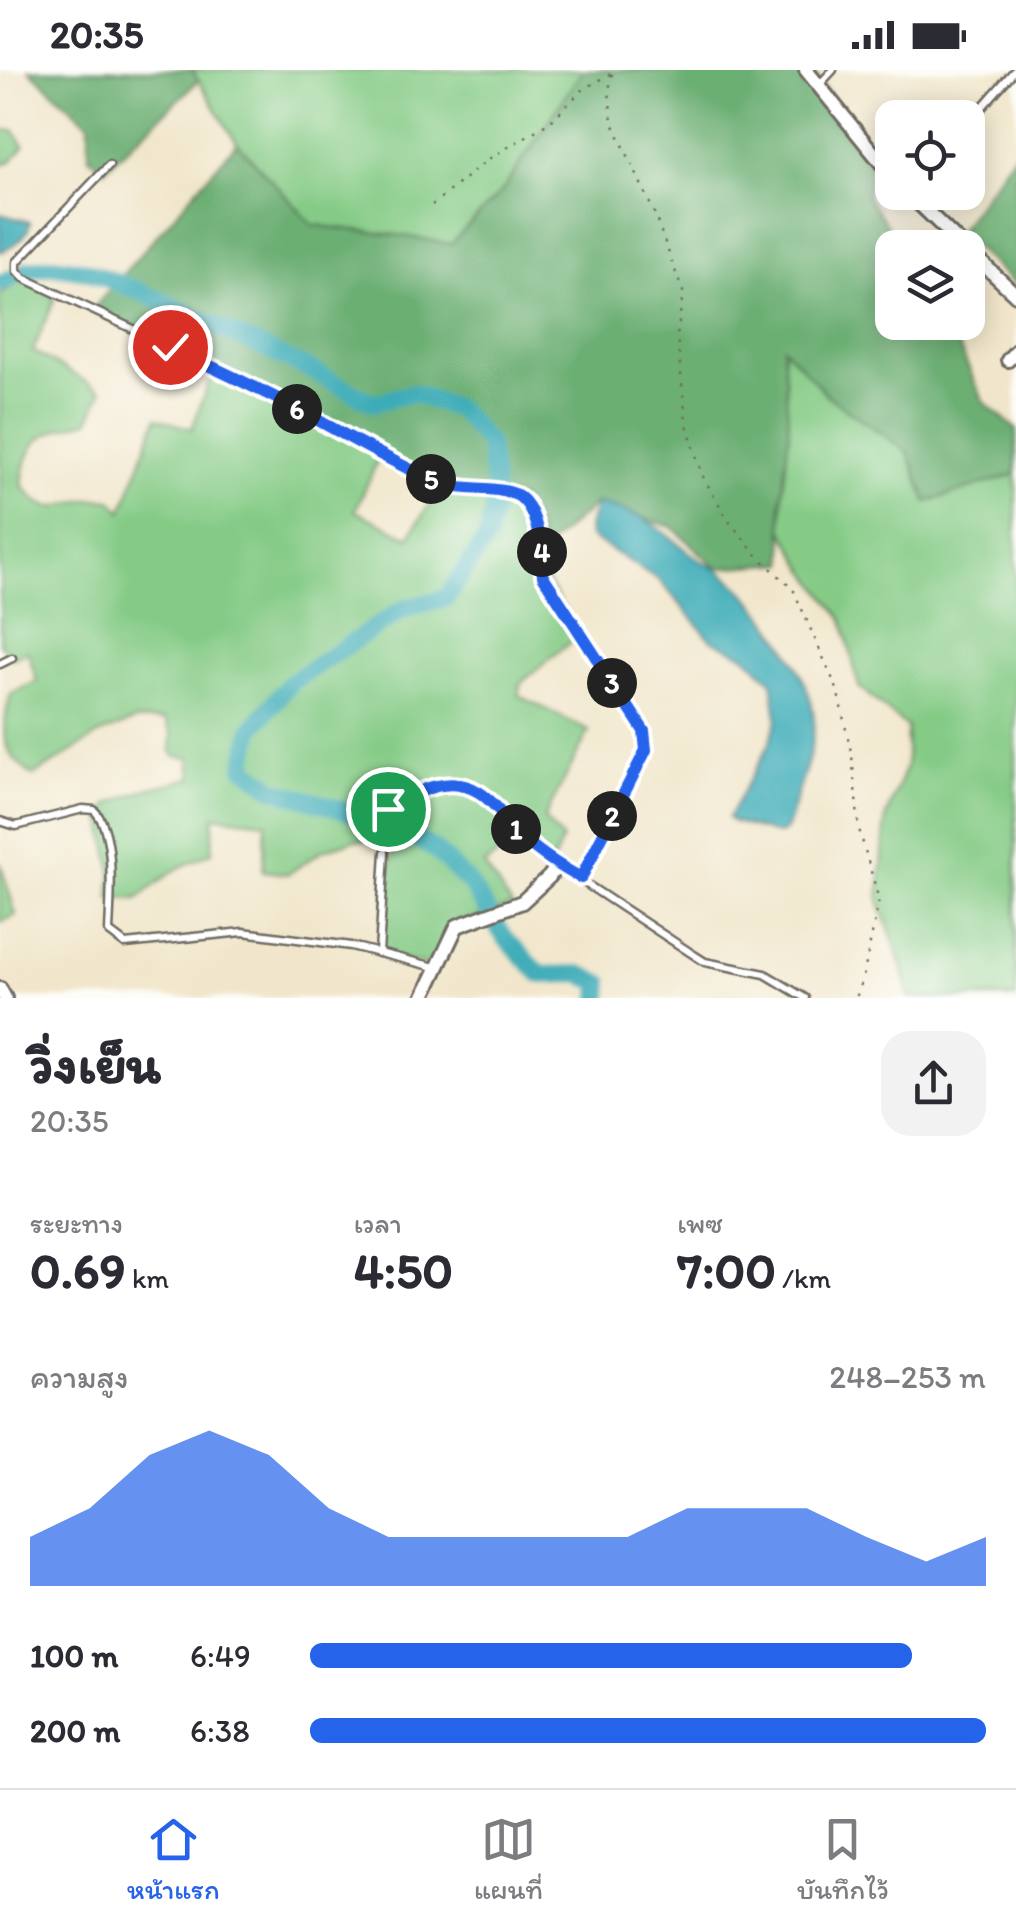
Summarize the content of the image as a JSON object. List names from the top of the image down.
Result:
{
  "page": {
    "status": "20:35",
    "pins": [
      "6",
      "5",
      "4",
      "3",
      "2",
      "1"
    ],
    "heading": ["วิ่งเย็น", "20:35"],
    "stats": [
      ["ระยะทาง", "0.69 km"],
      ["เวลา", "4:50"],
      ["เพซ", "7:00 /km"]
    ],
    "chart": ["ความสูง", "248–253 m"],
    "list": [
      {
        "name": "100 m",
        "note": "6:49"
      },
      {
        "name": "200 m",
        "note": "6:38"
      }
    ],
    "tabs": ["หน้าแรก", "แผนที่", "บันทึกไว้"]
  }
}
